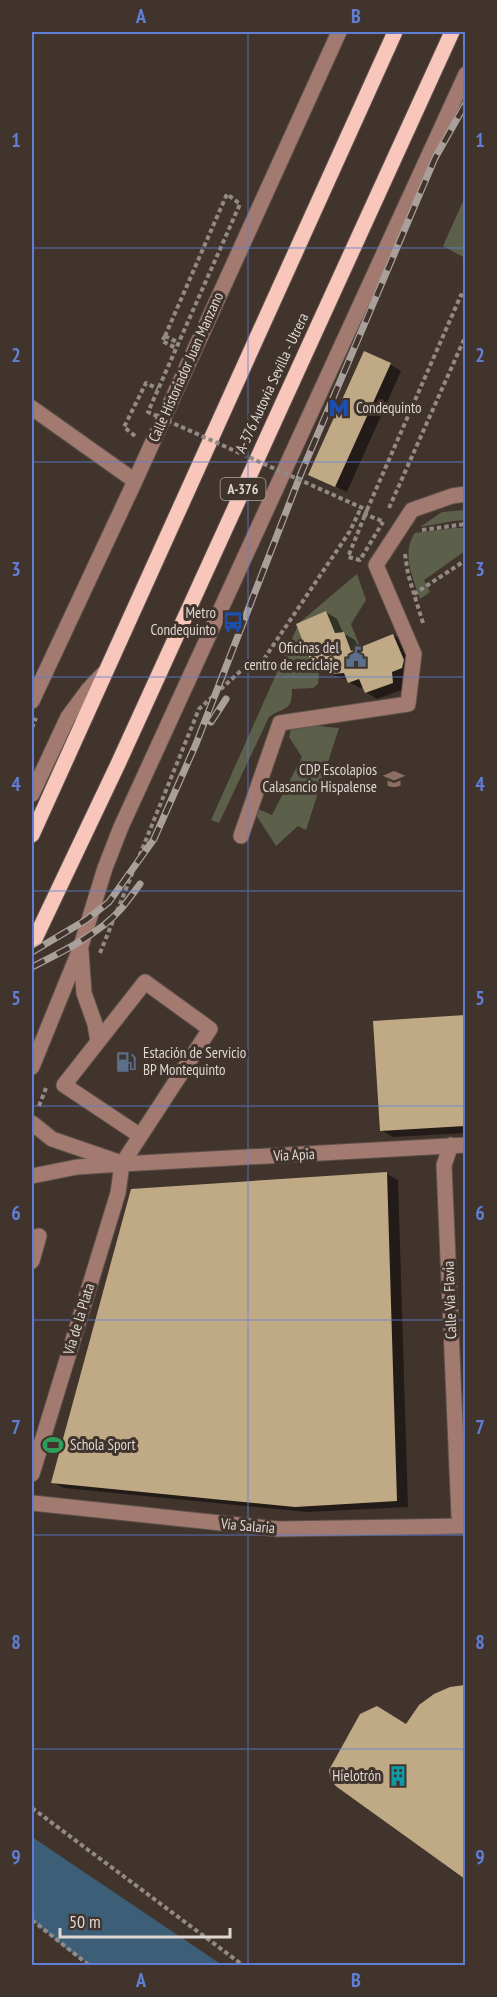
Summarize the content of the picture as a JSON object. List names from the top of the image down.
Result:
{
  "streets": {
    "main road": ["A-376 Autovía Sevilla - Utrera", "A-376"],
    "street": [
      "Calle Historiador Juan Manzano",
      "Vía Apia",
      "Calle Vía Flavia",
      "Vía de la Plata",
      "Vía Salaria"
    ]
  },
  "crossings": [
    ["Vía Apia", "Calle Vía Flavia"],
    ["Vía Apia", "Vía de la Plata"],
    ["Calle Vía Flavia", "Vía Salaria"]
  ],
  "places": {
    "metro station": ["Condequinto"],
    "bus stop": ["Metro Condequinto"],
    "public building": ["Oficinas del centro de reciclaje"],
    "school or university": ["CDP Escolapios Calasancio Hispalense"],
    "fuel station": ["Estación de Servicio BP Montequinto"],
    "sports": ["Schola Sport"],
    "building": ["Hielotrón"]
  },
  "scale_bar": "50 m",
  "grid": {
    "columns": ["A", "B"],
    "rows": [
      "1",
      "2",
      "3",
      "4",
      "5",
      "6",
      "7",
      "8",
      "9"
    ]
  }
}
